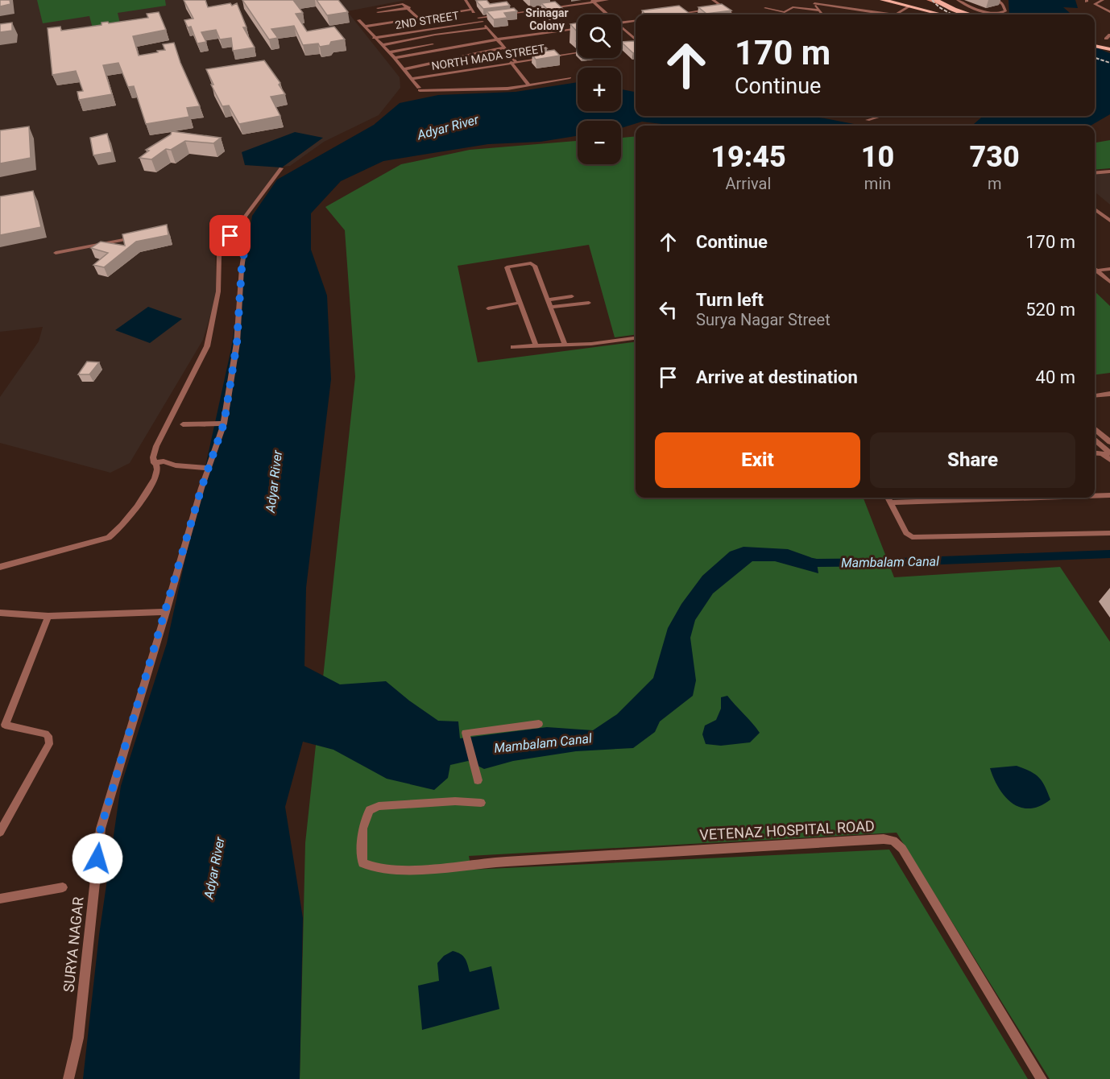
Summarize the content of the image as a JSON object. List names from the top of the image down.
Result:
{
  "streets": {
    "street": [
      "2ND STREET",
      "NORTH MADA STREET",
      "VETENAZ HOSPITAL ROAD",
      "SURYA NAGAR"
    ]
  },
  "districts": ["Srinagar Colony"],
  "water": ["Adyar River", "Mambalam Canal"],
  "page": {
    "map_buttons": ["+", "−"],
    "turn": ["170 m", "Continue"],
    "eta": [
      "19:45",
      "Arrival",
      "10",
      "min",
      "730",
      "m"
    ],
    "list": [
      {
        "name": "Continue",
        "value": "170 m"
      },
      {
        "name": "Turn left",
        "note": "Surya Nagar Street",
        "value": "520 m"
      },
      {
        "name": "Arrive at destination",
        "value": "40 m"
      }
    ],
    "buttons": ["Exit", "Share"]
  }
}
